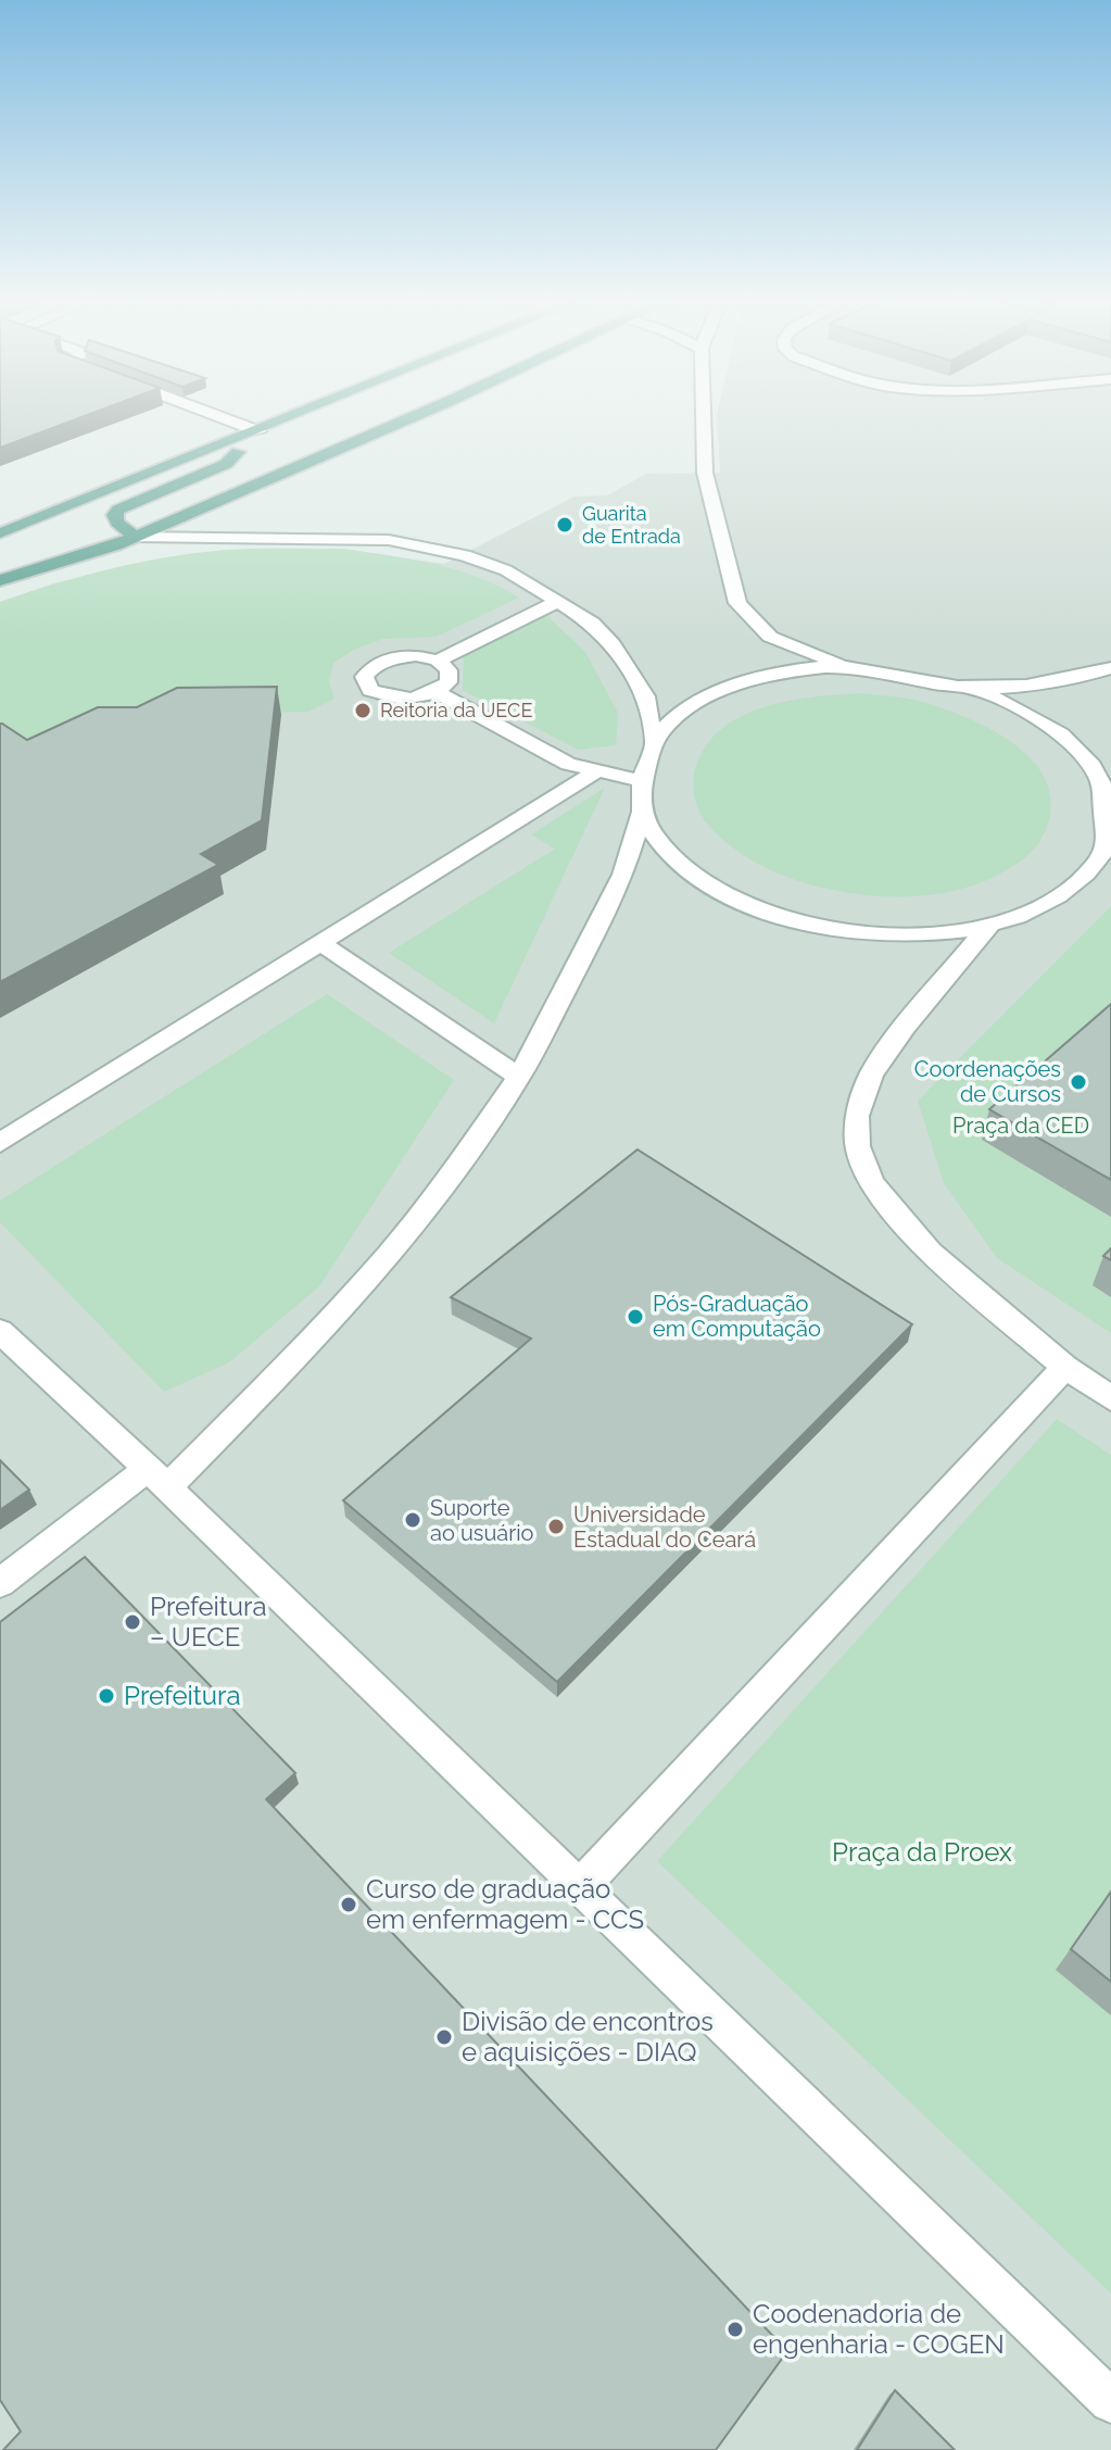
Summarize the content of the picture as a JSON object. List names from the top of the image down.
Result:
{
  "parks": ["Praça da CED", "Praça da Proex"],
  "places": [
    "Guarita de Entrada",
    "Reitoria da UECE",
    "Coordenações de Cursos",
    "Pós-Graduação em Computação",
    "Suporte ao usuário",
    "Universidade Estadual do Ceará",
    "Prefeitura – UECE",
    "Prefeitura",
    "Curso de graduação em enfermagem - CCS",
    "Divisão de encontros e aquisições - DIAQ",
    "Coodenadoria de engenharia - COGEN"
  ]
}
